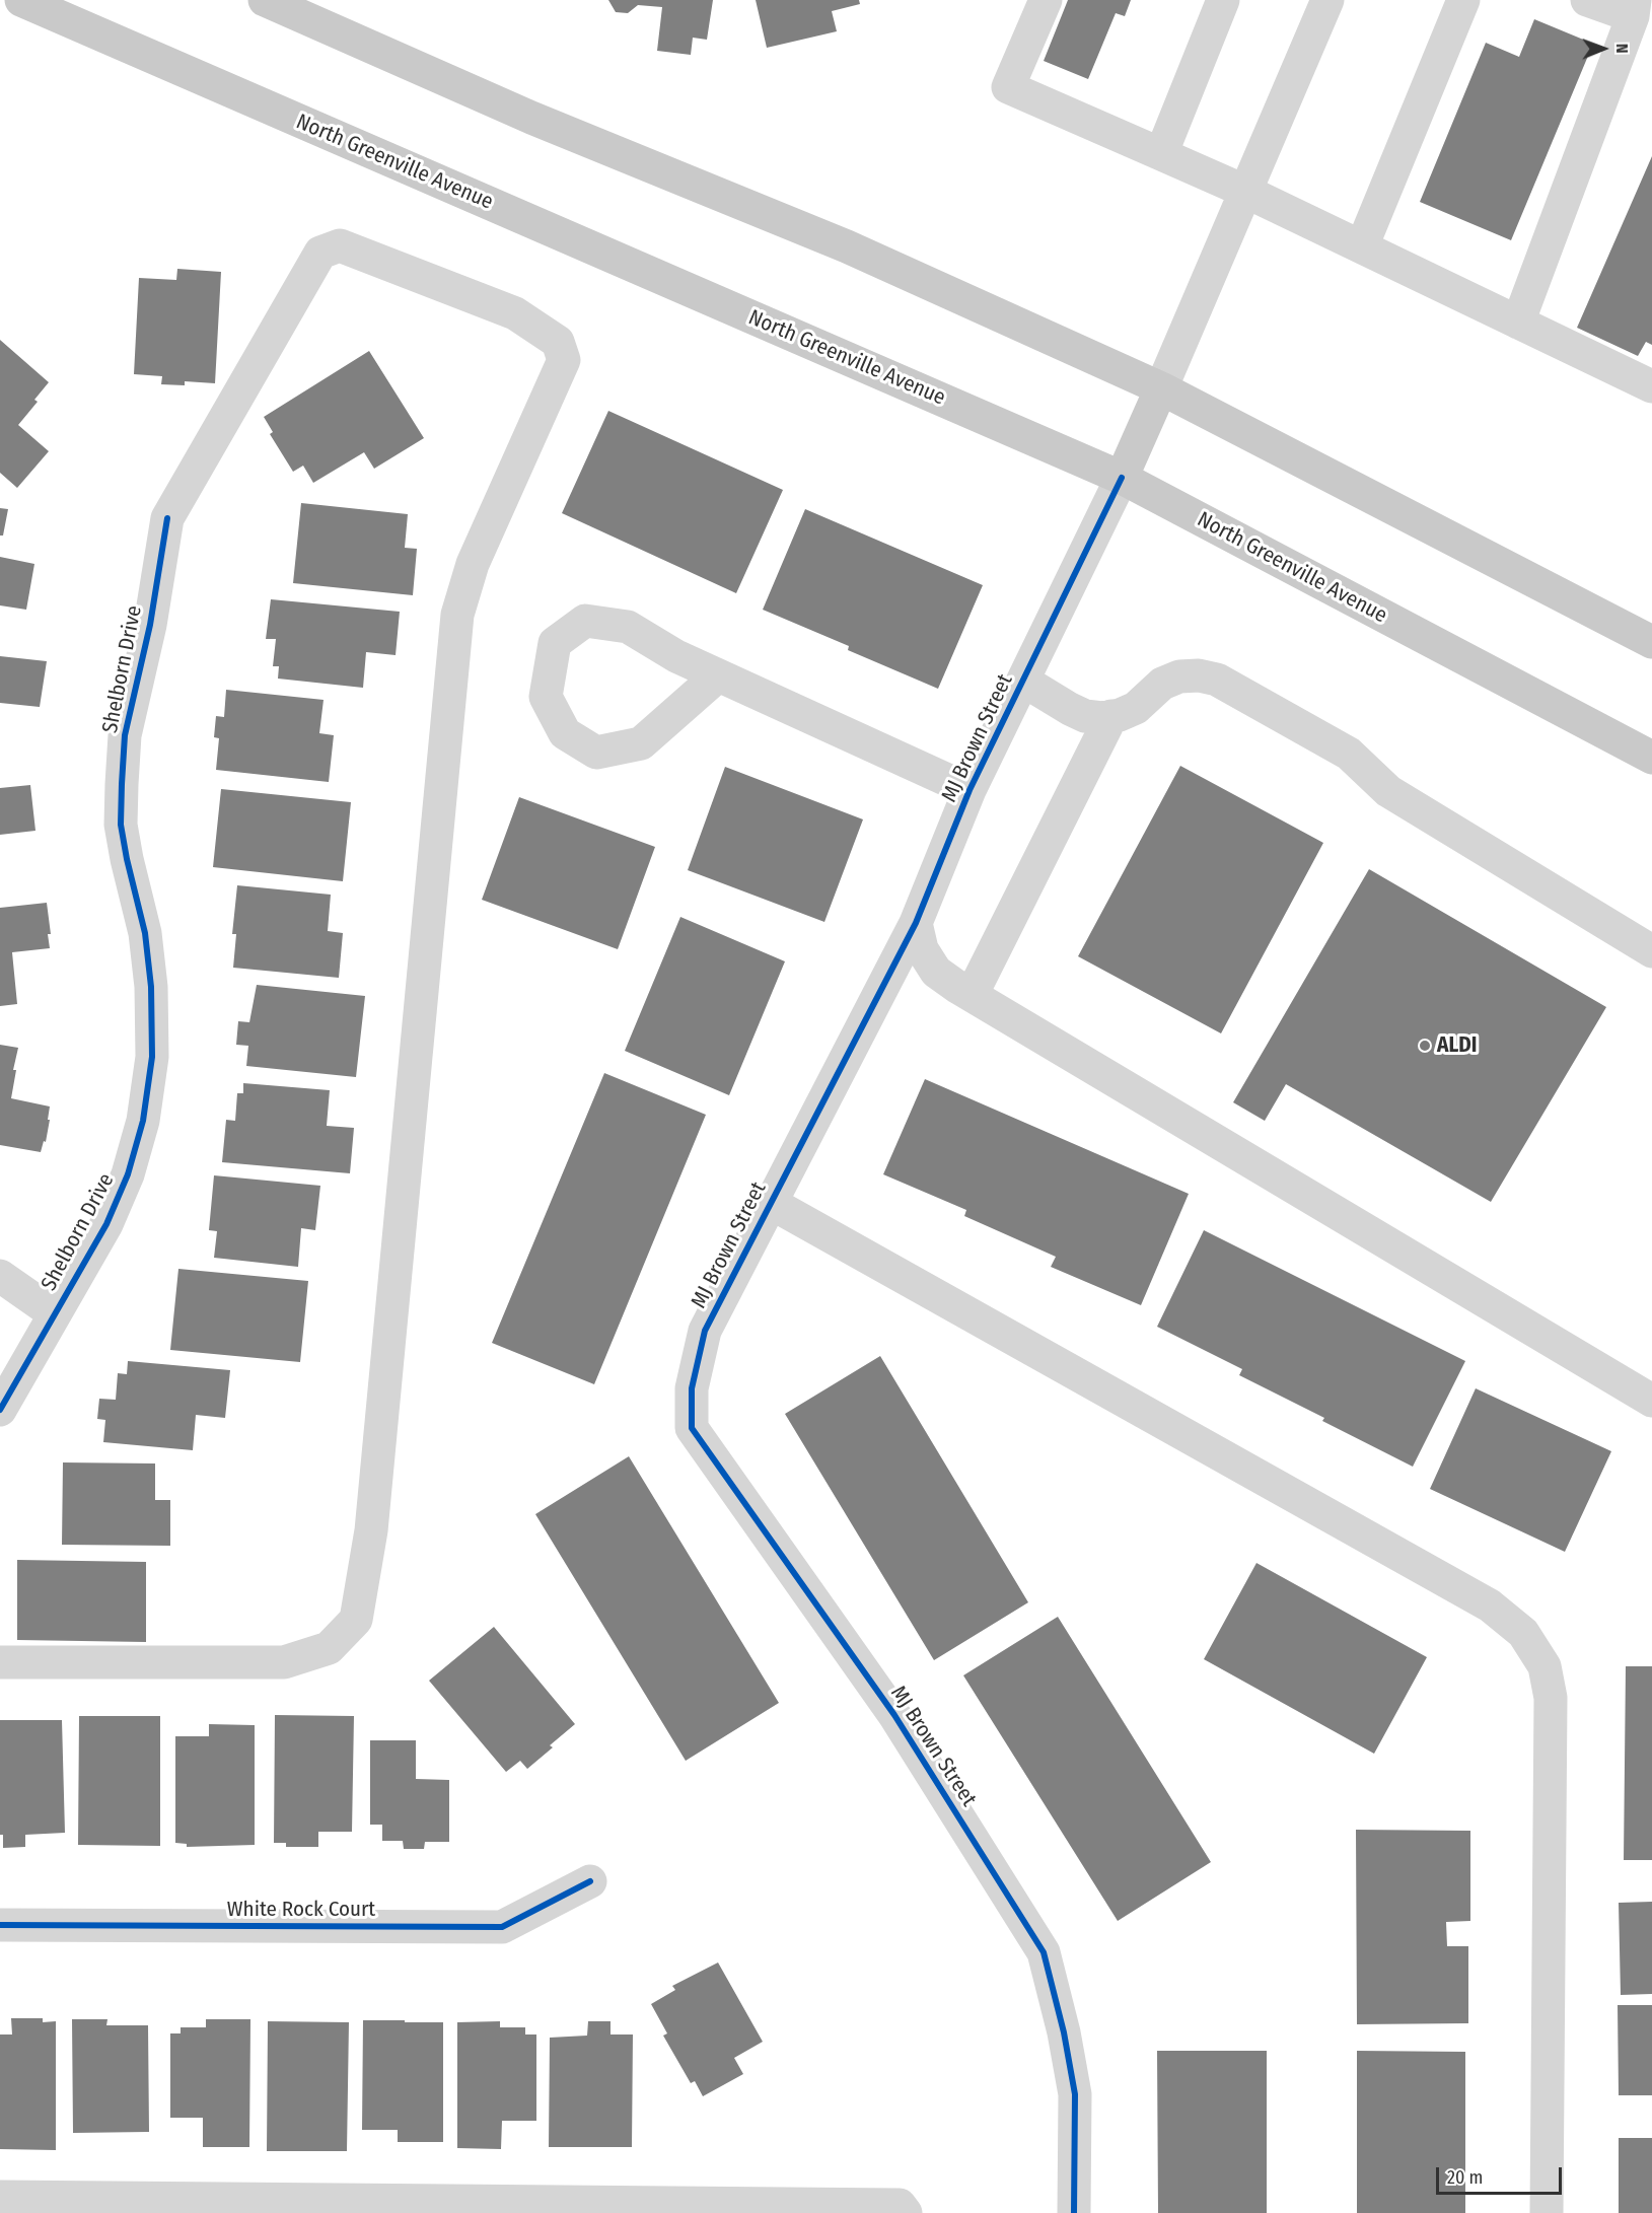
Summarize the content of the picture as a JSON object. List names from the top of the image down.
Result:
{
  "streets": {
    "main road": ["North Greenville Avenue"],
    "street": ["Shelborn Drive", "MJ Brown Street", "White Rock Court"]
  },
  "crossings": [
    ["North Greenville Avenue", "MJ Brown Street"]
  ],
  "places": ["ALDI"],
  "scale_bar": "20 m",
  "north": "right"
}
